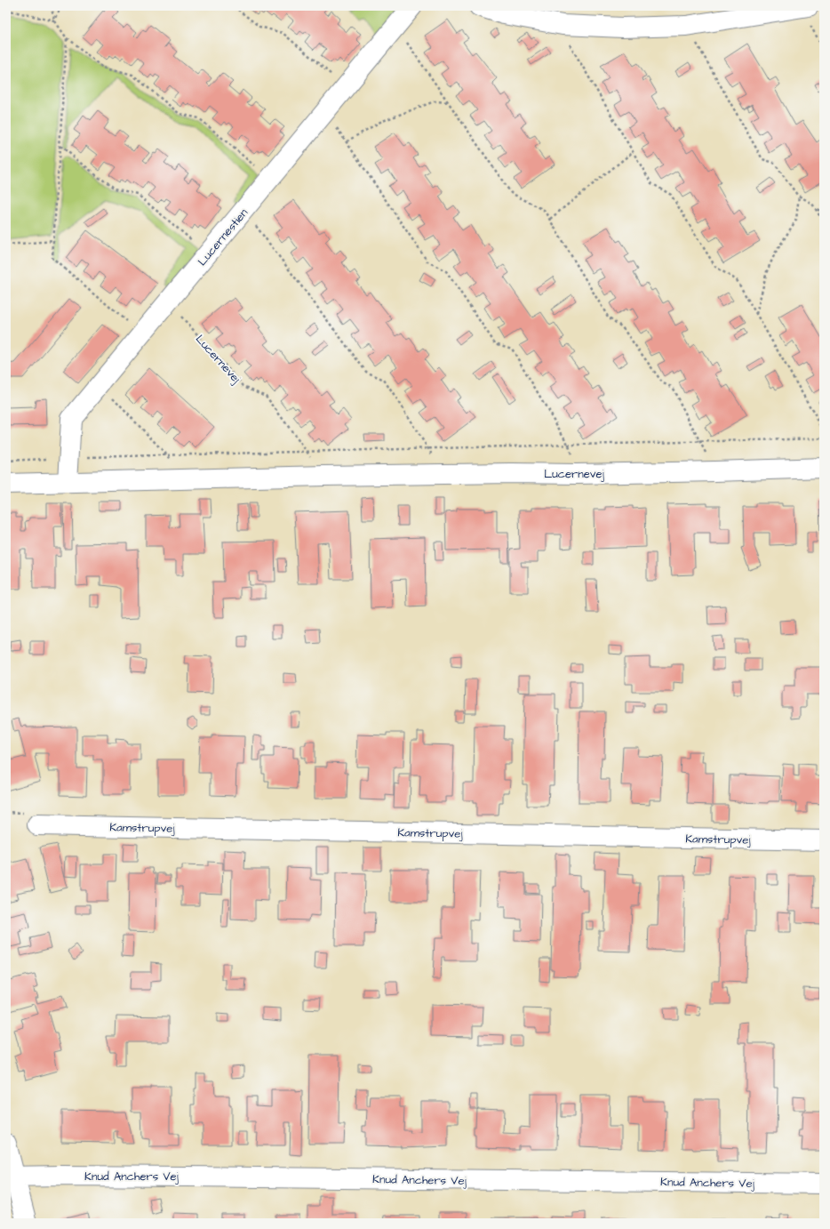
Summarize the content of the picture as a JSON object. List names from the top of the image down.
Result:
{
  "streets": {
    "street": [
      "Lucernestien",
      "Lucernevej",
      "Kamstrupvej",
      "Knud Anchers Vej"
    ]
  },
  "crossings": [
    ["Lucernestien", "Lucernevej"]
  ]
}
